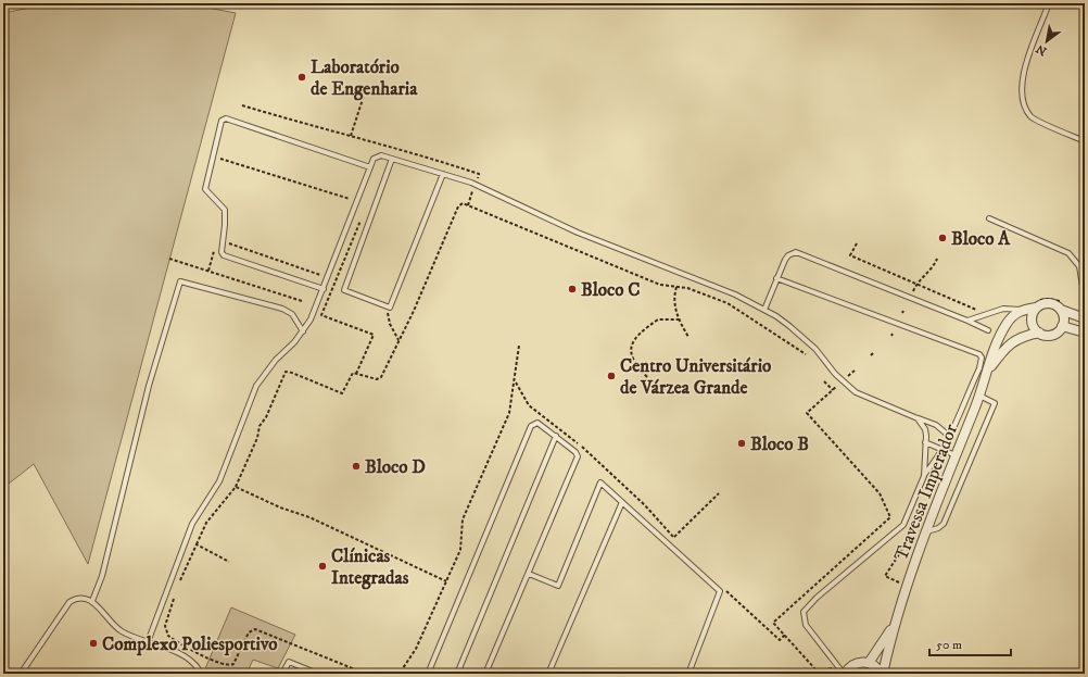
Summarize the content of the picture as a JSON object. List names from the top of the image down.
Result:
{
  "streets": {
    "street": ["Travessa Imperador"]
  },
  "places": [
    "Laboratório de Engenharia",
    "Bloco A",
    "Bloco C",
    "Centro Universitário de Várzea Grande",
    "Bloco B",
    "Bloco D",
    "Clínicas Integradas",
    "Complexo Poliesportivo"
  ],
  "scale_bar": "50 m",
  "north": "bottom left"
}
